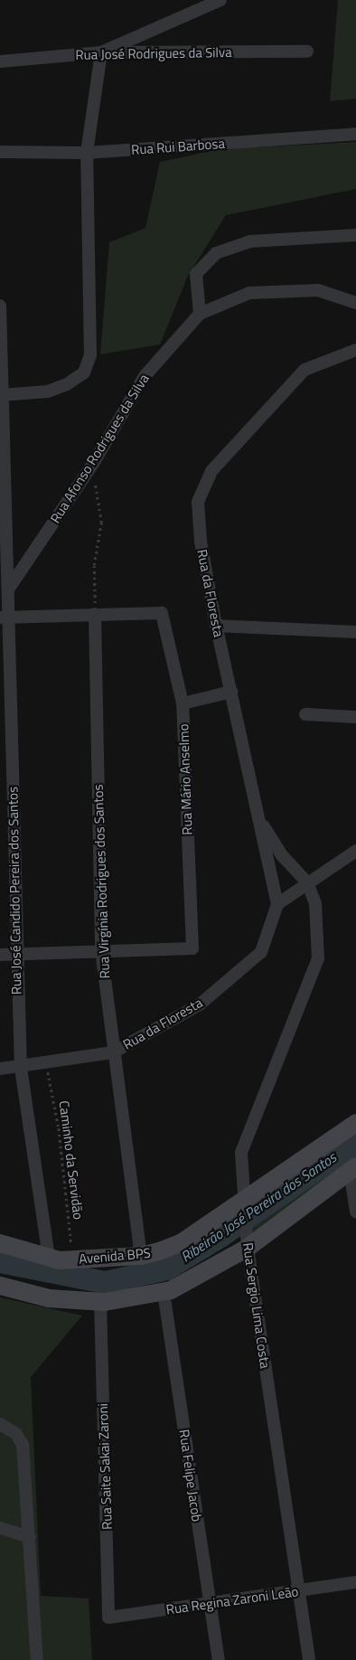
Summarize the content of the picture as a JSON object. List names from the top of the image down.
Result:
{
  "streets": {
    "main road": ["Avenida BPS"],
    "street": [
      "Rua José Rodrigues da Silva",
      "Rua Rui Barbosa",
      "Rua Afonso Rodrigues da Silva",
      "Rua da Floresta",
      "Rua Mário Anselmo",
      "Rua Virgínia Rodrigues dos Santos",
      "Rua José Candido Pereira dos Santos",
      "Rua Sergio Lima Costa",
      "Rua Saite Sakai Zaroni",
      "Rua Felipe Jacob",
      "Rua Regina Zaroni Leão"
    ],
    "path": ["Caminho da Servidão"]
  },
  "crossings": [
    ["Rua Afonso Rodrigues da Silva", "Rua José Candido Pereira dos Santos"],
    ["Rua da Floresta", "Rua Virgínia Rodrigues dos Santos"],
    ["Rua da Floresta", "Rua José Candido Pereira dos Santos"],
    ["Rua da Floresta", "Caminho da Servidão"],
    ["Rua Mário Anselmo", "Rua Virgínia Rodrigues dos Santos"],
    ["Rua Virgínia Rodrigues dos Santos", "Avenida BPS"],
    ["Rua José Candido Pereira dos Santos", "Avenida BPS"],
    ["Caminho da Servidão", "Avenida BPS"],
    ["Avenida BPS", "Rua Sergio Lima Costa"],
    ["Rua Sergio Lima Costa", "Rua Regina Zaroni Leão"],
    ["Rua Saite Sakai Zaroni", "Rua Regina Zaroni Leão"],
    ["Rua Felipe Jacob", "Rua Regina Zaroni Leão"]
  ],
  "water": ["Ribeirão José Pereira dos Santos"]
}
